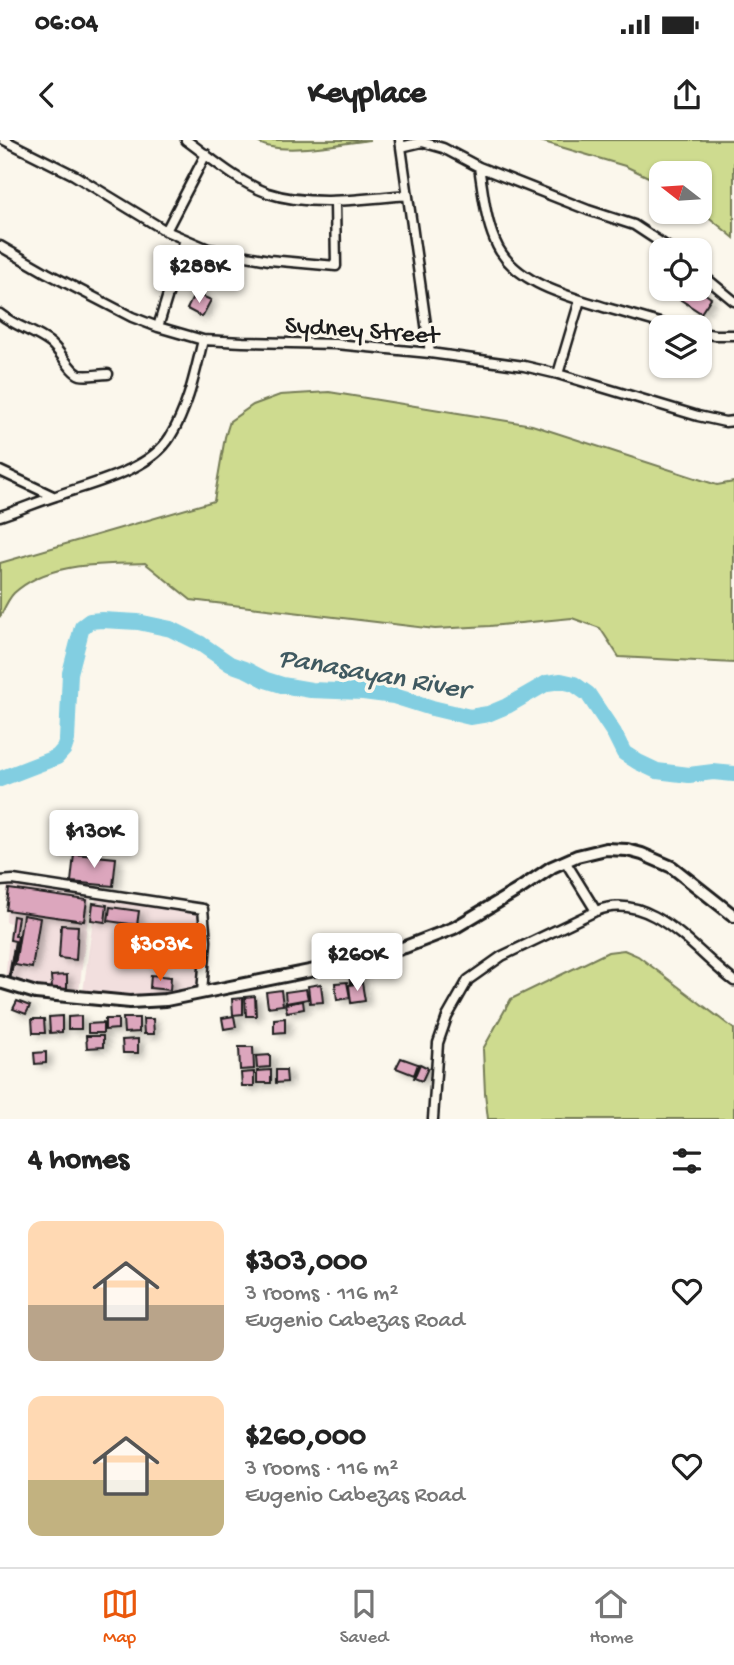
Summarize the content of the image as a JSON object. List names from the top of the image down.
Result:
{
  "streets": {
    "street": ["Sydney Street"]
  },
  "water": ["Panasayan River"],
  "north": "left",
  "page": {
    "status": "06:04",
    "header": "Keyplace",
    "price": [
      "$288K",
      "$130K",
      "$303K",
      "$260K"
    ],
    "heading": "4 homes",
    "list": [
      {
        "name": "$303,000",
        "note": "3 rooms · 116 m² · Eugenio Cabezas Road"
      },
      {
        "name": "$260,000",
        "note": "3 rooms · 116 m² · Eugenio Cabezas Road"
      }
    ],
    "tabs": ["Map", "Saved", "Home"]
  }
}
